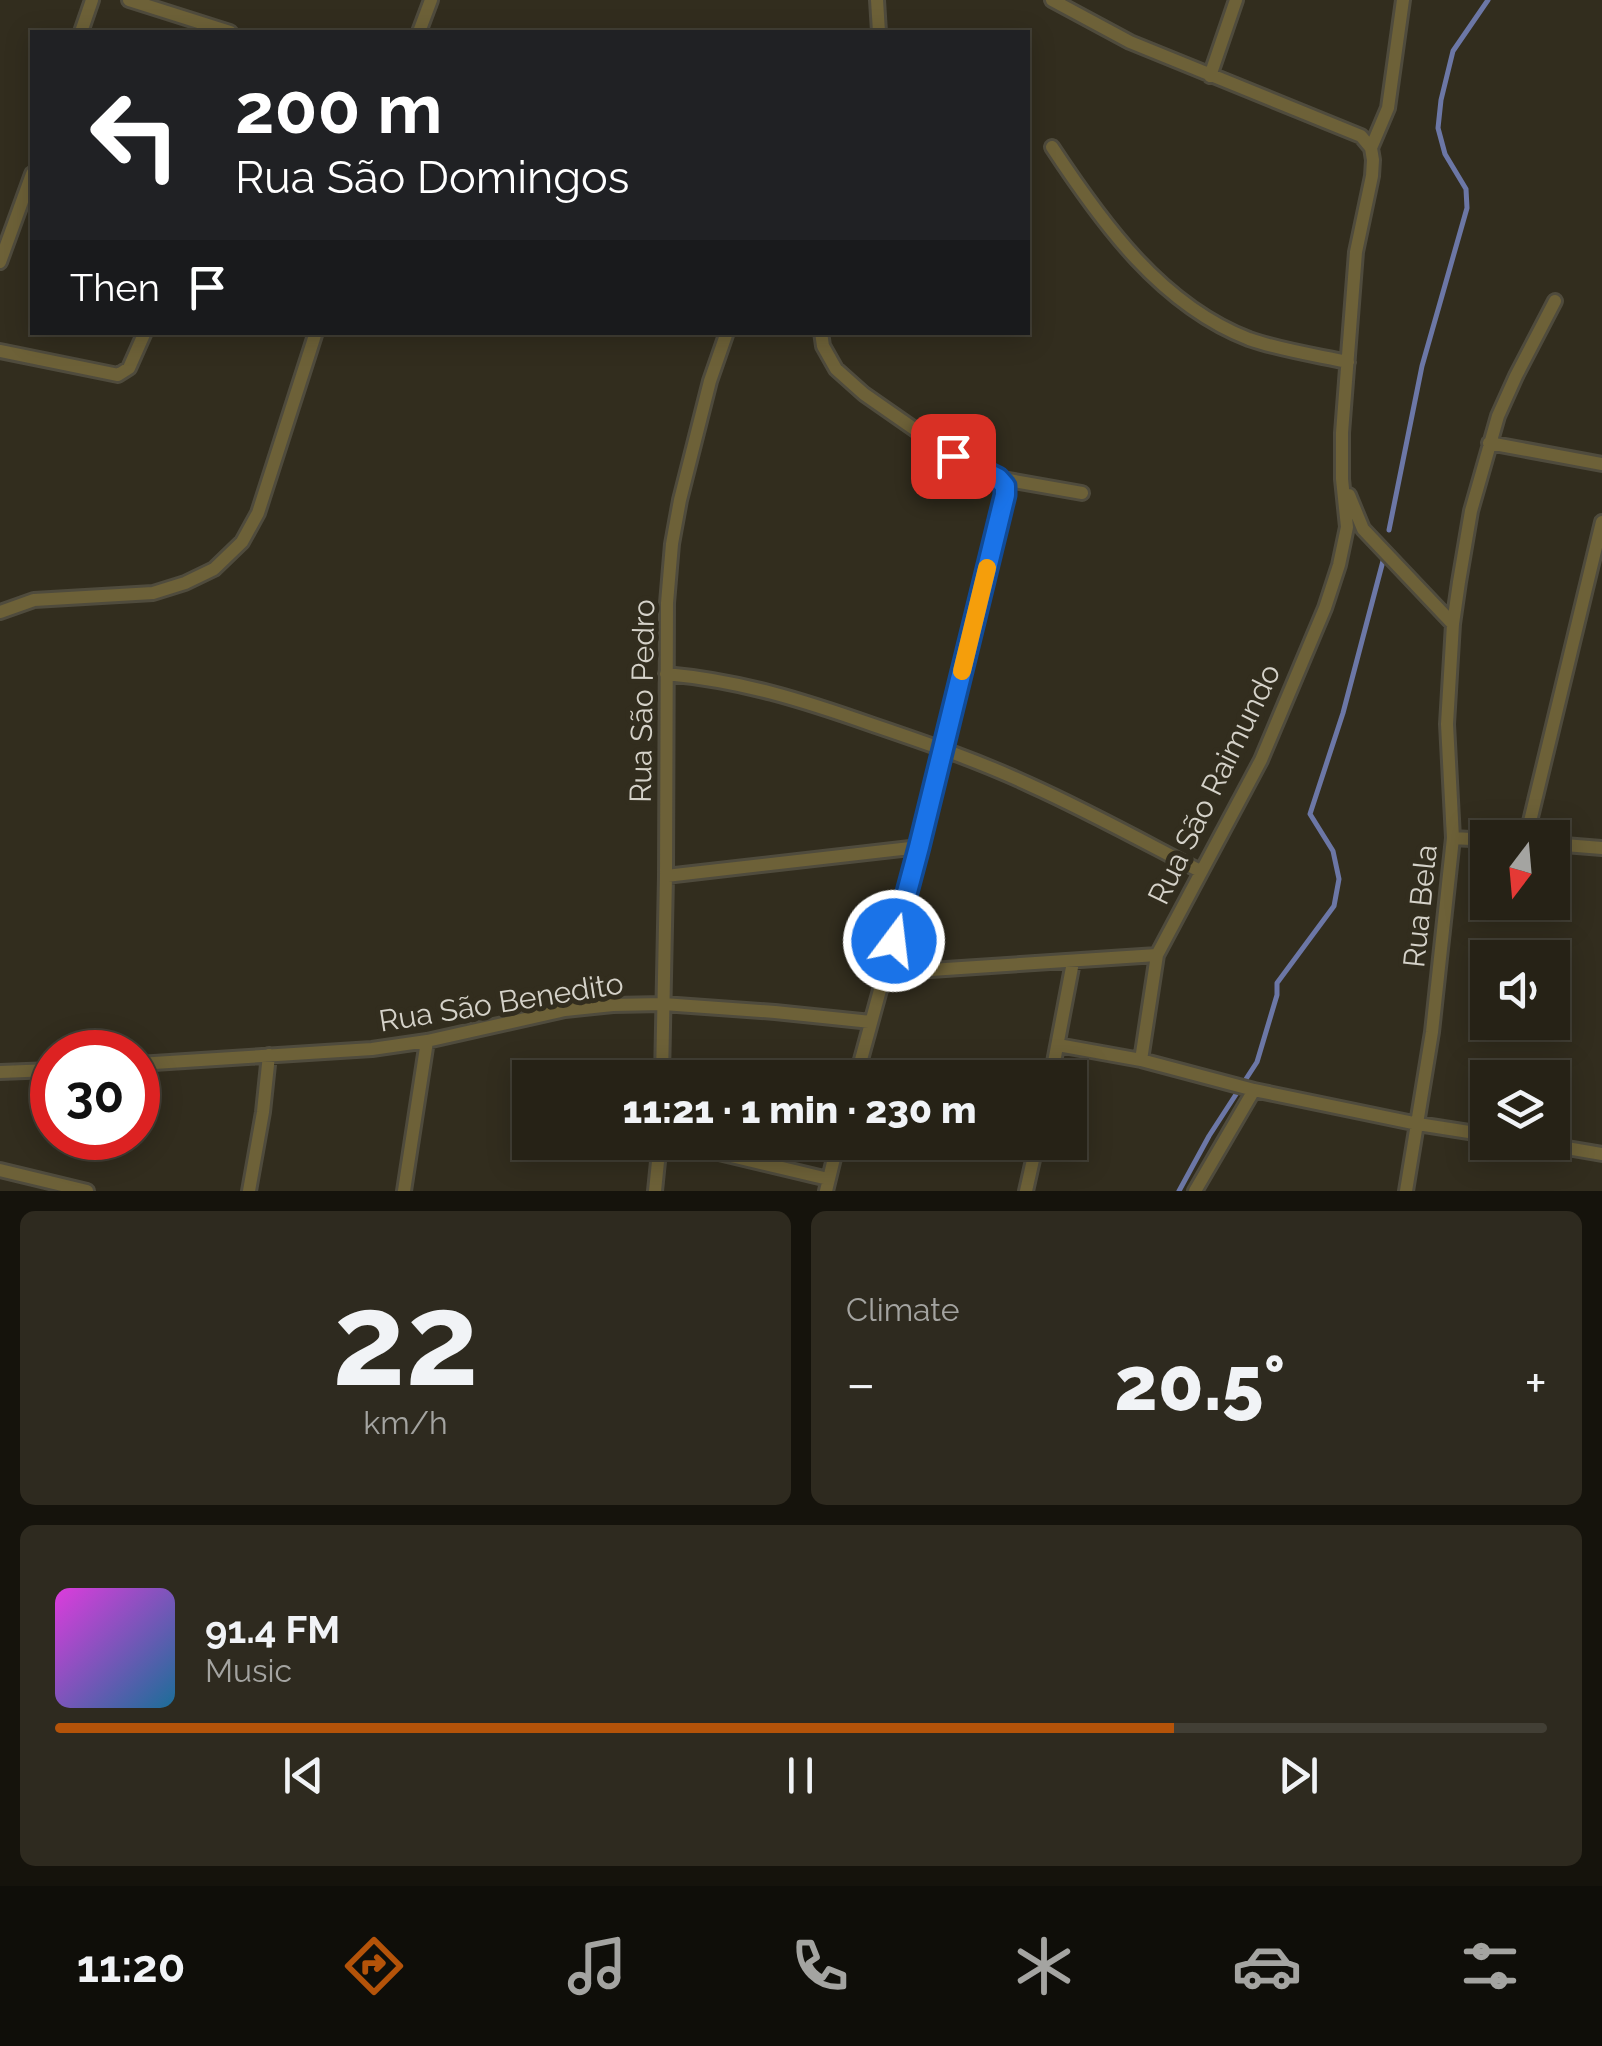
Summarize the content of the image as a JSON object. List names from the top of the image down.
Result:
{
  "streets": {
    "street": [
      "Rua São Pedro",
      "Rua São Raimundo",
      "Rua Bela",
      "Rua São Benedito"
    ]
  },
  "crossings": [
    ["Rua São Pedro", "Rua São Benedito"]
  ],
  "north": "bottom",
  "page": {
    "turn": ["200 m", "Rua São Domingos"],
    "then": "Then",
    "limit": "30",
    "trip": "11:21 · 1 min · 230 m",
    "tile": [
      ["22", "km/h"],
      "Climate"
    ],
    "heat": ["−", "20.5°", "+"],
    "song": ["91.4 FM", "Music"],
    "tabs": "11:20"
  }
}
